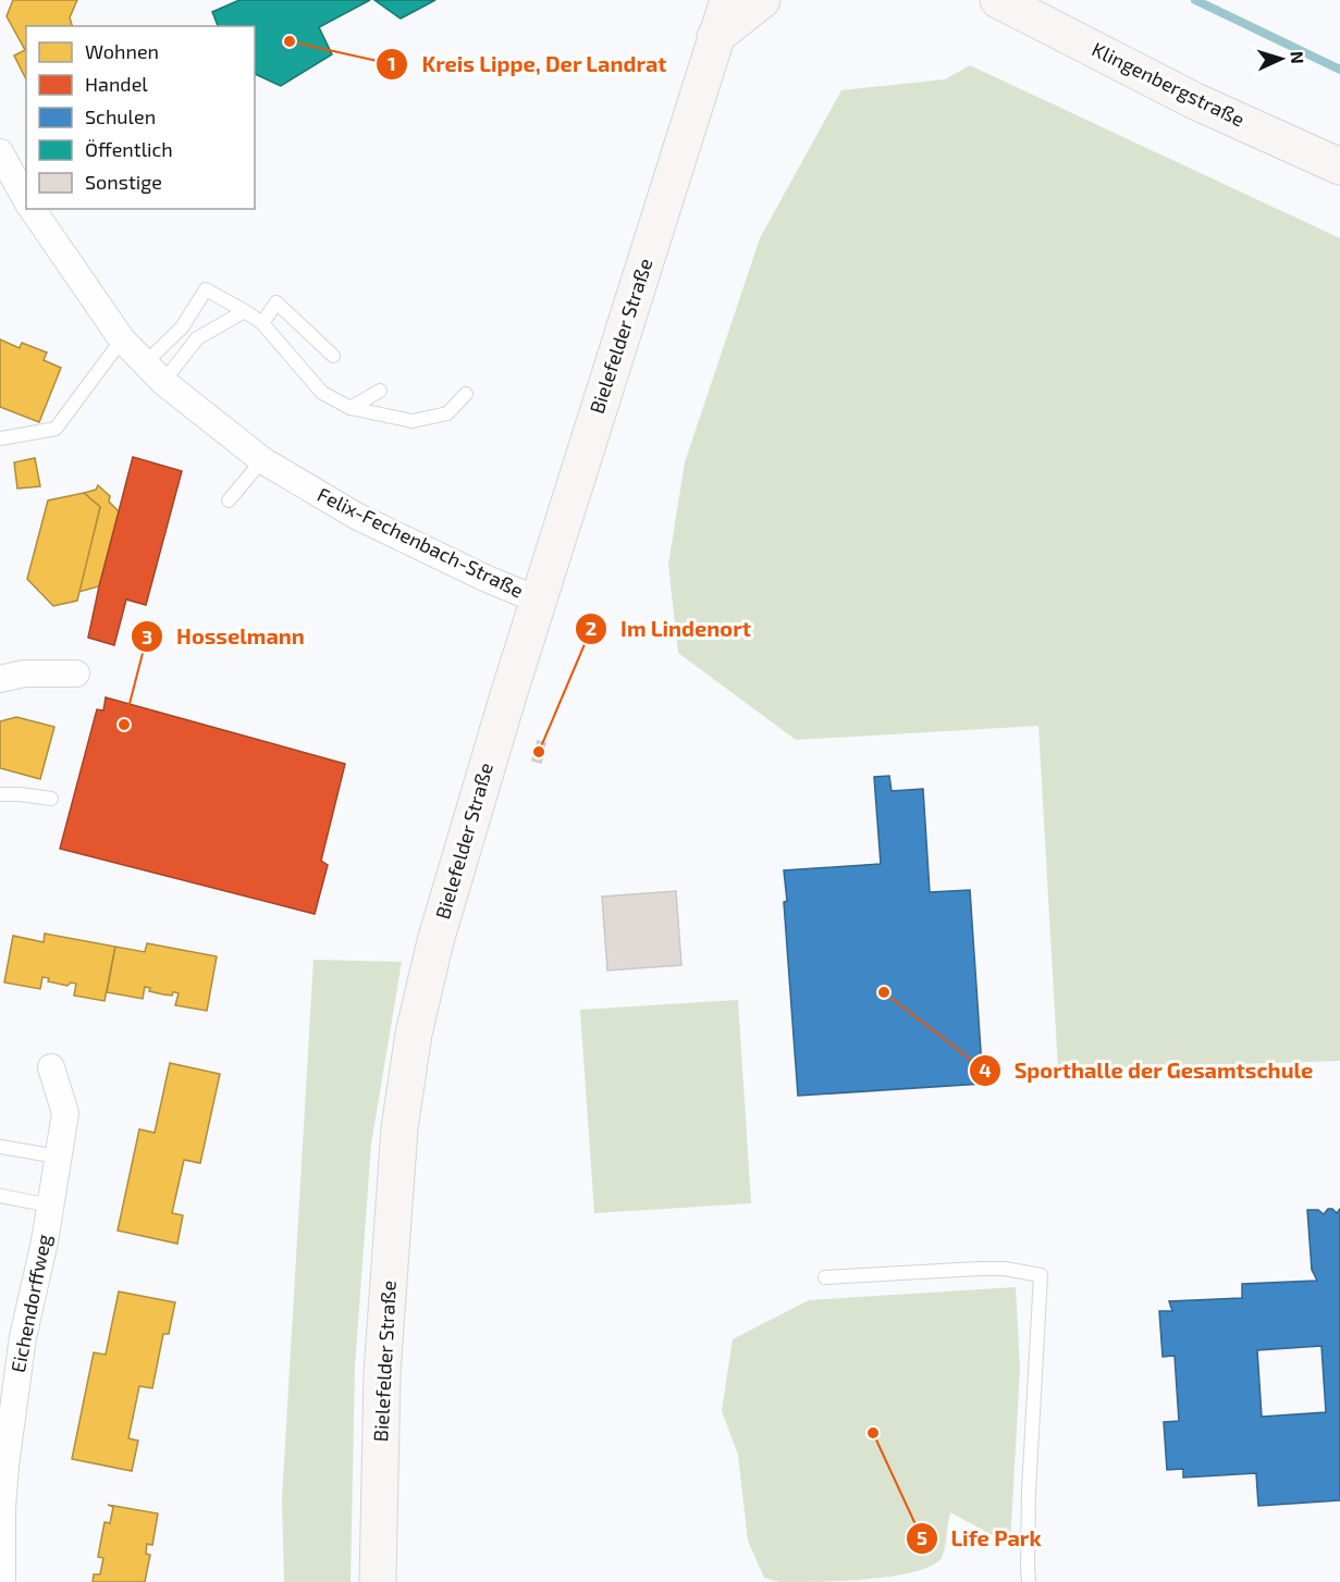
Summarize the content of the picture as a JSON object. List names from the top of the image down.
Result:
{
  "streets": {
    "main road": ["Klingenbergstraße", "Bielefelder Straße"],
    "street": ["Felix-Fechenbach-Straße", "Eichendorffweg"]
  },
  "crossings": [
    ["Bielefelder Straße", "Felix-Fechenbach-Straße"]
  ],
  "places": [
    "Kreis Lippe, Der Landrat",
    "Hosselmann",
    "Im Lindenort",
    "Sporthalle der Gesamtschule",
    "Life Park"
  ],
  "legend": [
    "Wohnen",
    "Handel",
    "Schulen",
    "Öffentlich",
    "Sonstige"
  ],
  "north": "right"
}
